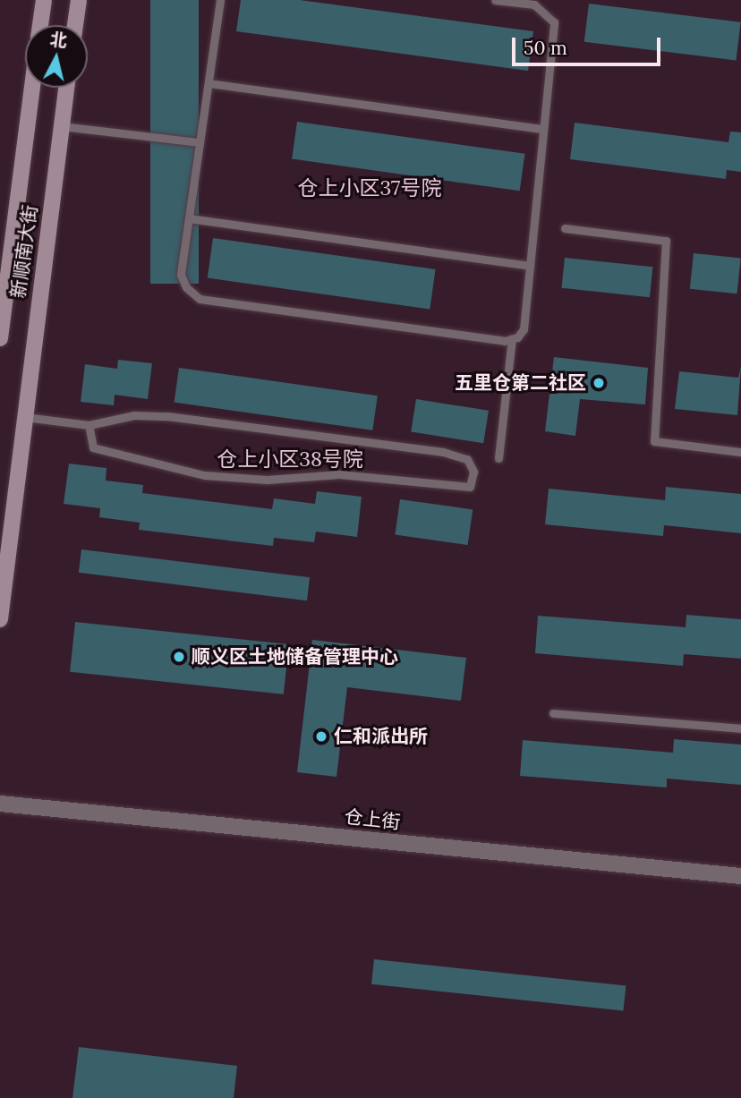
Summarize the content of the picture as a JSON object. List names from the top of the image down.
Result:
{
  "streets": {
    "main road": ["新顺南大街"],
    "street": ["仓上街"]
  },
  "districts": ["仓上小区37号院", "仓上小区38号院"],
  "places": ["五里仓第二社区", "顺义区土地储备管理中心", "仁和派出所"],
  "scale_bar": "50 m",
  "north": "top"
}
